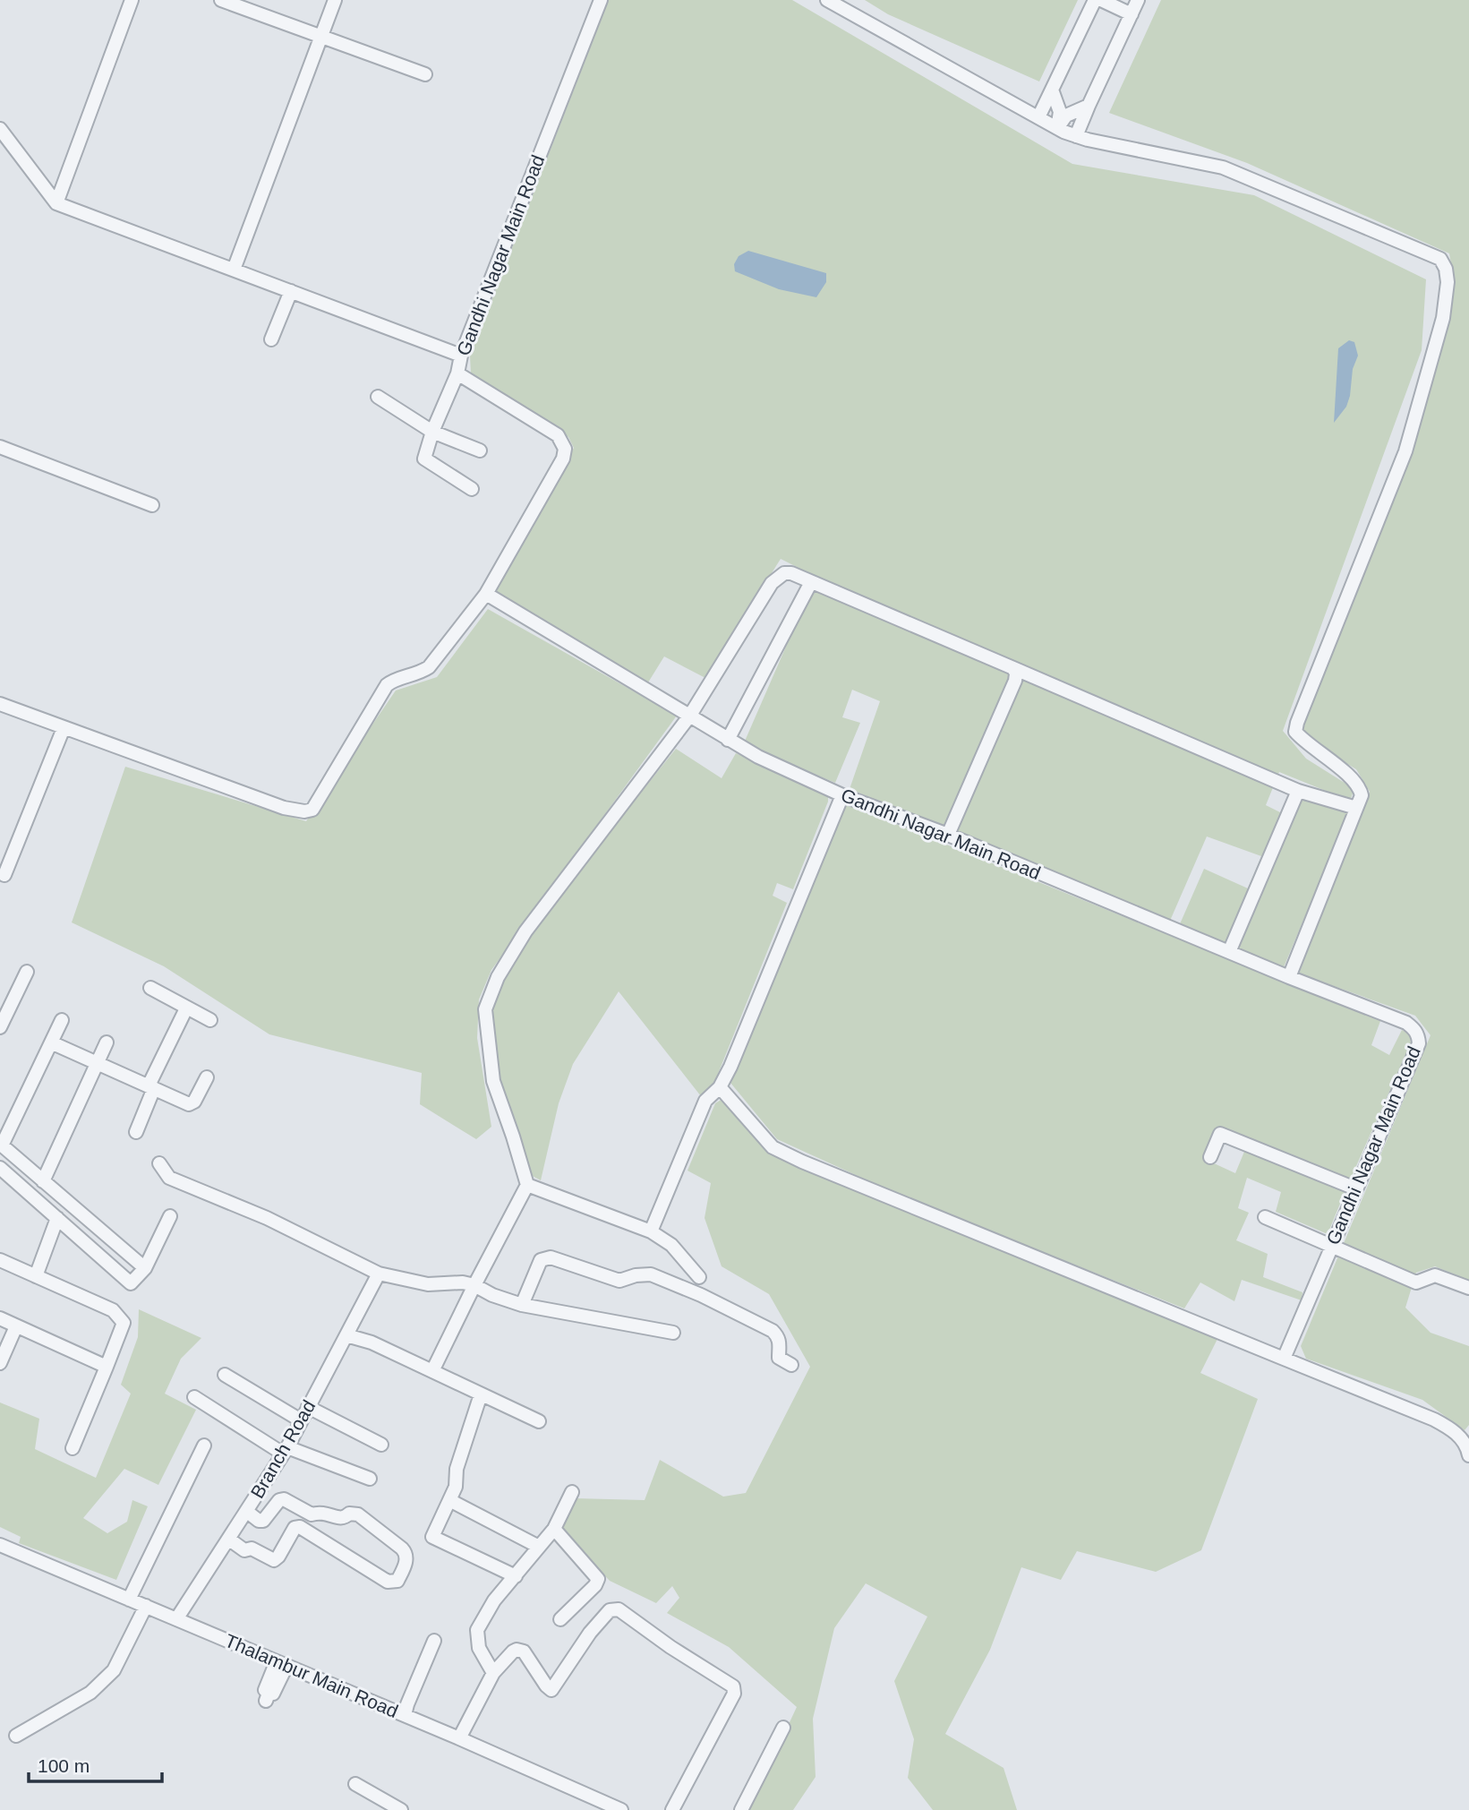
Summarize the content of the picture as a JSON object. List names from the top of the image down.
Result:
{
  "streets": {
    "street": ["Gandhi Nagar Main Road", "Branch Road", "Thalambur Main Road"]
  },
  "crossings": [
    ["Branch Road", "Thalambur Main Road"]
  ],
  "scale_bar": "100 m"
}
